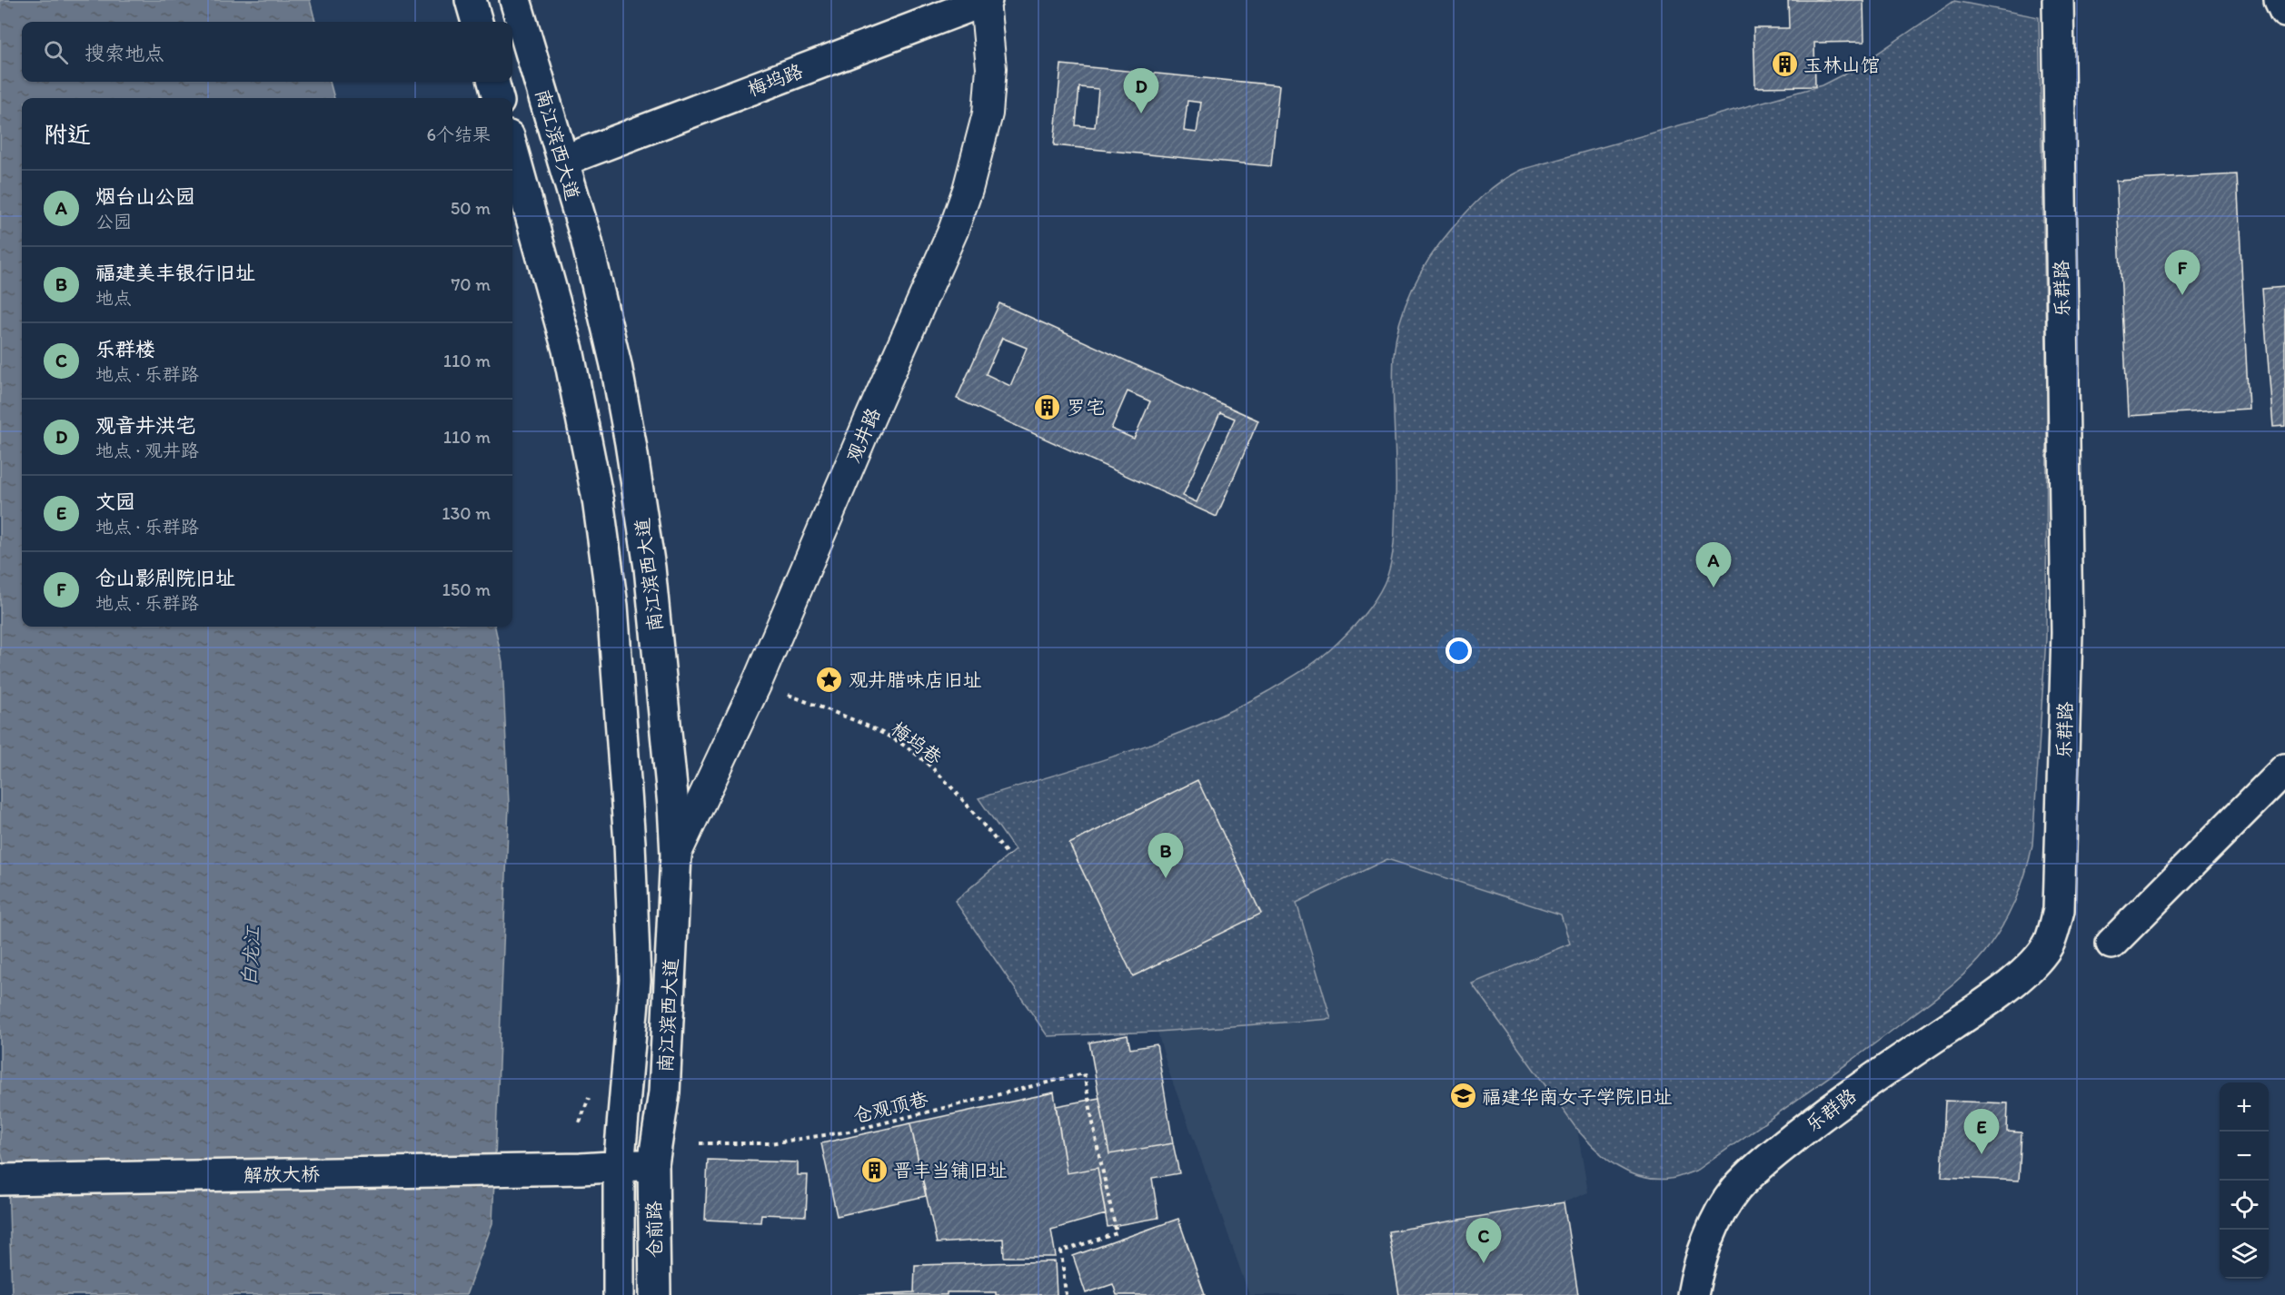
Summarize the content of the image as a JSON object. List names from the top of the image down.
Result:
{
  "streets": {
    "main road": [
      "梅坞路",
      "南江滨西大道",
      "乐群路",
      "解放大桥",
      "仓前路"
    ],
    "street": ["观井路"],
    "path": ["梅坞巷", "仓观顶巷"]
  },
  "crossings": [
    ["梅坞路", "南江滨西大道"],
    ["梅坞路", "观井路"],
    ["南江滨西大道", "观井路"],
    ["南江滨西大道", "解放大桥"],
    ["南江滨西大道", "仓前路"],
    ["解放大桥", "仓前路"]
  ],
  "water": ["白龙江"],
  "places": {
    "building": ["玉林山馆", "罗宅", "晋丰当铺旧址"],
    "place": ["观井腊味店旧址"],
    "school or university": ["福建华南女子学院旧址"]
  },
  "page": {
    "search": "搜索地点",
    "pins": [
      "D",
      "F",
      "A",
      "B",
      "E",
      "C"
    ],
    "heading": ["附近", "6个结果"],
    "list": [
      {
        "mark": "A",
        "name": "烟台山公园",
        "note": "公园",
        "value": "50 m"
      },
      {
        "mark": "B",
        "name": "福建美丰银行旧址",
        "note": "地点",
        "value": "70 m"
      },
      {
        "mark": "C",
        "name": "乐群楼",
        "note": "地点 · 乐群路",
        "value": "110 m"
      },
      {
        "mark": "D",
        "name": "观音井洪宅",
        "note": "地点 · 观井路",
        "value": "110 m"
      },
      {
        "mark": "E",
        "name": "文园",
        "note": "地点 · 乐群路",
        "value": "130 m"
      },
      {
        "mark": "F",
        "name": "仓山影剧院旧址",
        "note": "地点 · 乐群路",
        "value": "150 m"
      }
    ],
    "map_buttons": ["+", "−"]
  }
}
